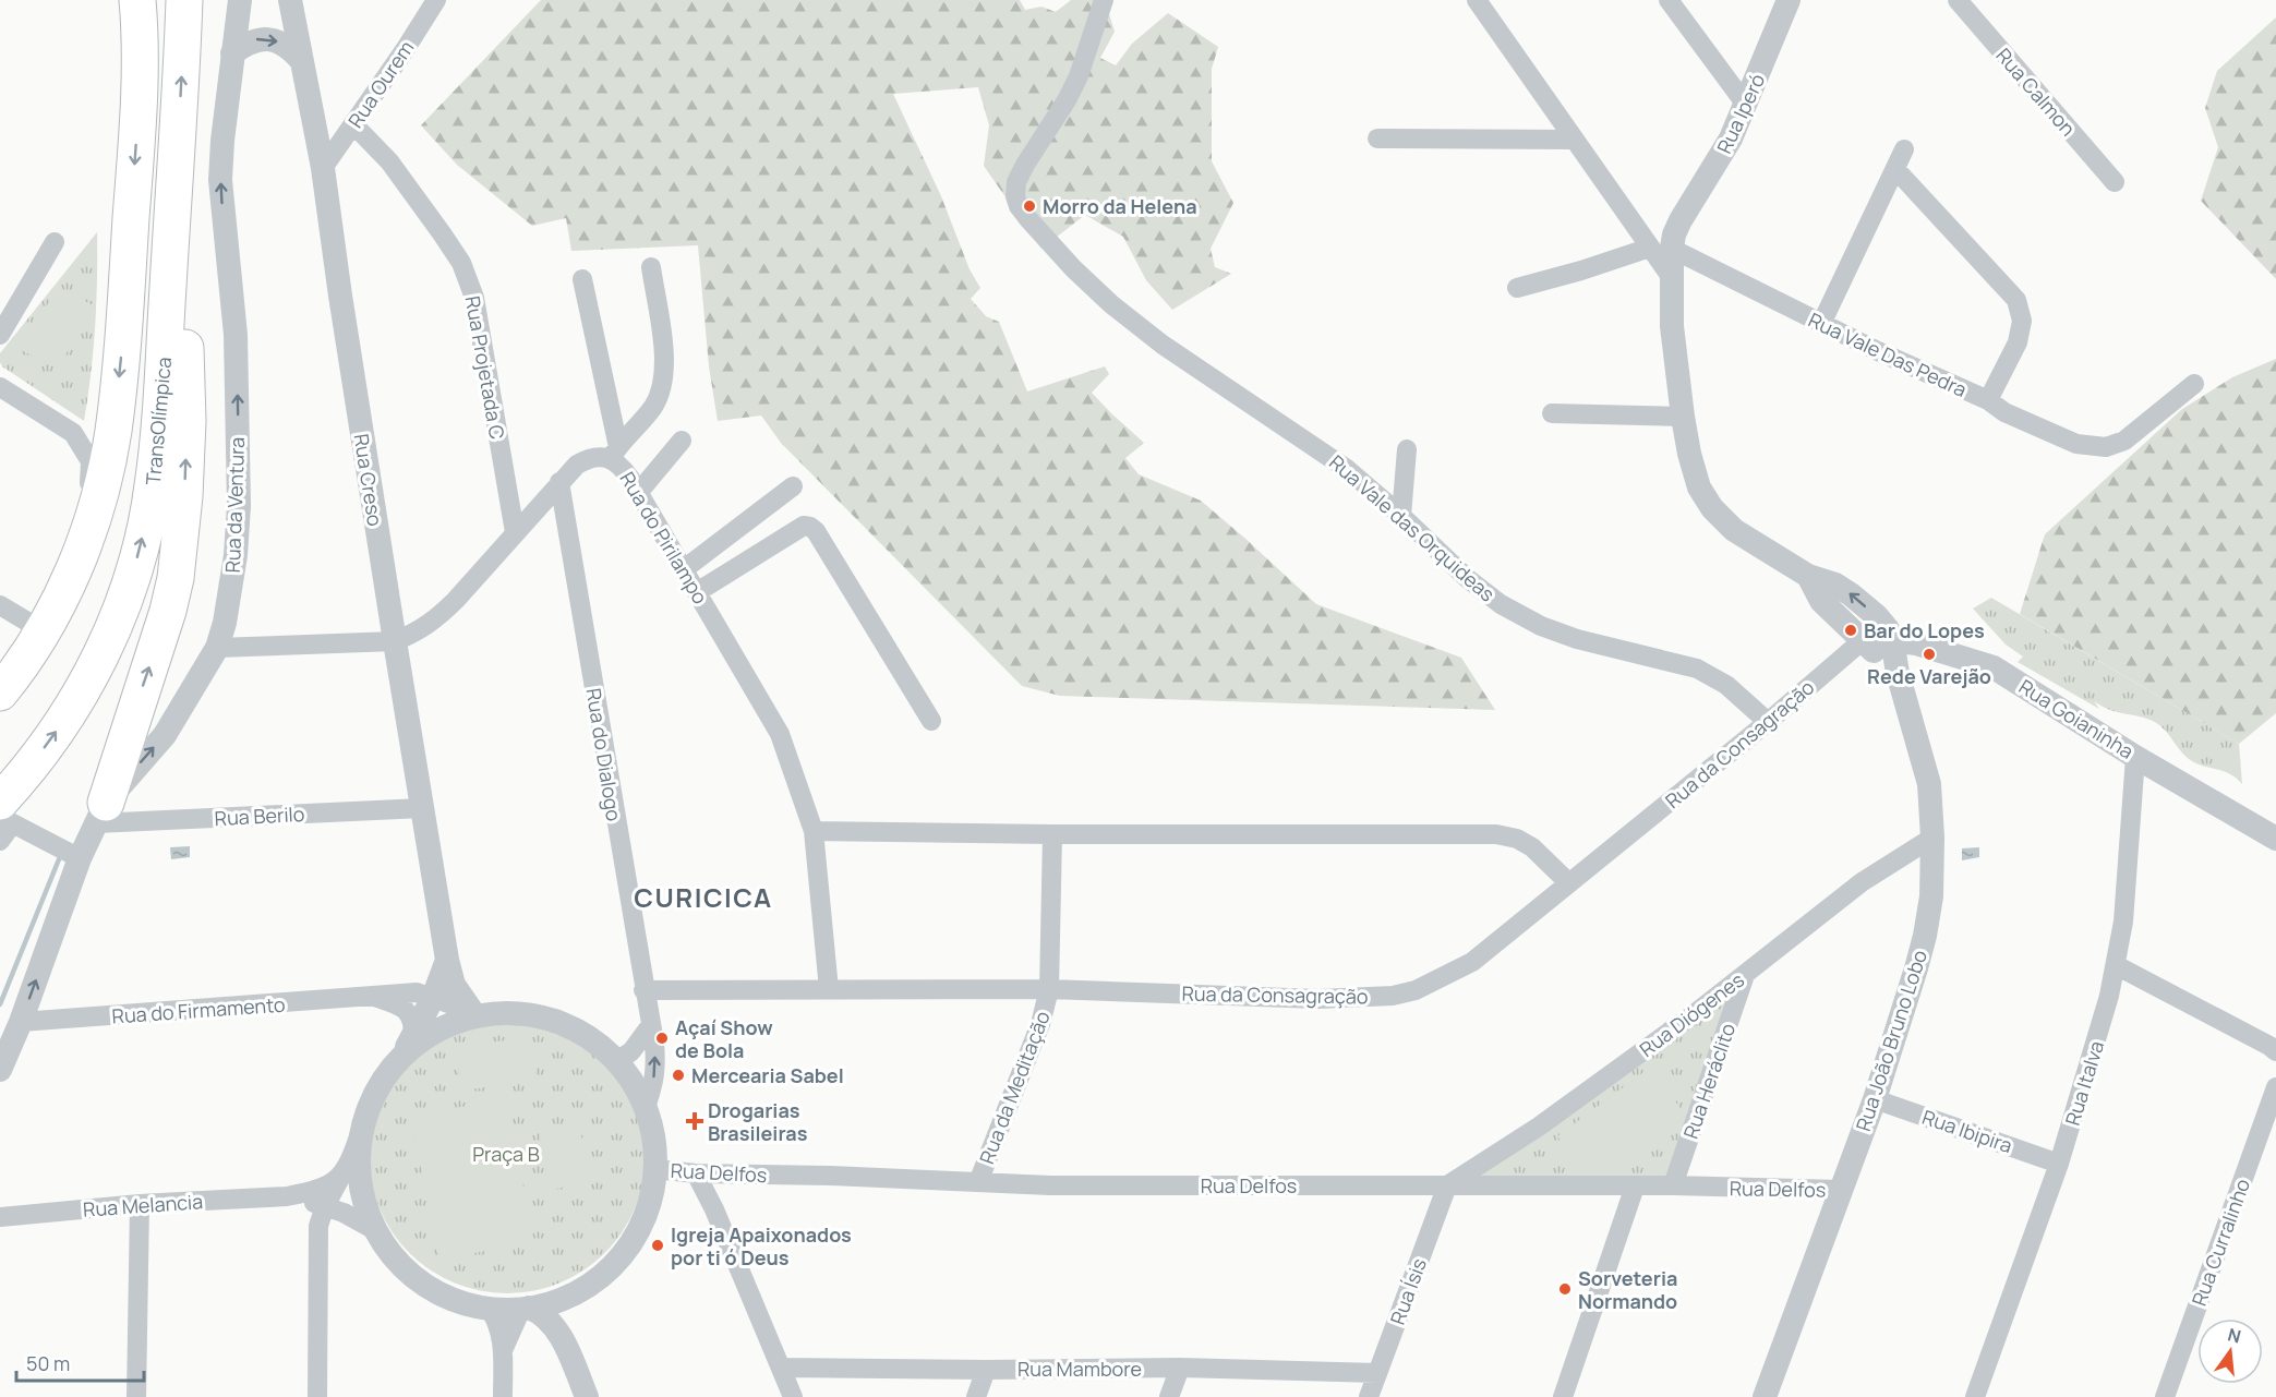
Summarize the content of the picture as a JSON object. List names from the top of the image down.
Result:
{
  "streets": {
    "highway": ["TransOlímpica"],
    "street": [
      "Rua Ourem",
      "Rua Calmon",
      "Rua Iperó",
      "Rua Vale Das Pedra",
      "Rua Projetada C",
      "Rua Creso",
      "Rua da Ventura",
      "Rua Vale das Orquideas",
      "Rua do Pirilampo",
      "Rua Goianinha",
      "Rua da Consagração",
      "Rua do Dialogo",
      "Rua Berilo",
      "Rua do Firmamento",
      "Rua Diógenes",
      "Rua João Bruno Lobo",
      "Rua Heráclito",
      "Rua Italva",
      "Rua da Meditação",
      "Rua Ibipira",
      "Rua Delfos",
      "Rua Melancia",
      "Rua Curralinho",
      "Rua Ísis",
      "Rua Mambore"
    ]
  },
  "crossings": [
    ["Rua Ourem", "Rua Projetada C"],
    ["Rua Ourem", "Rua Creso"],
    ["Rua Iperó", "Rua João Bruno Lobo"],
    ["Rua Vale Das Pedra", "Rua João Bruno Lobo"],
    ["Rua Projetada C", "Rua do Pirilampo"],
    ["Rua Creso", "Rua do Pirilampo"],
    ["Rua Creso", "Rua Berilo"],
    ["Rua Creso", "Rua do Firmamento"],
    ["Rua da Ventura", "Rua do Pirilampo"],
    ["Rua da Ventura", "Rua Berilo"],
    ["Rua da Ventura", "Rua do Firmamento"],
    ["Rua Vale das Orquideas", "Rua da Consagração"],
    ["Rua do Pirilampo", "Rua da Consagração"],
    ["Rua do Pirilampo", "Rua do Dialogo"],
    ["Rua Goianinha", "Rua da Consagração"],
    ["Rua Goianinha", "Rua João Bruno Lobo"],
    ["Rua Goianinha", "Rua Italva"],
    ["Rua da Consagração", "Rua do Dialogo"],
    ["Rua da Consagração", "Rua João Bruno Lobo"],
    ["Rua da Consagração", "Rua da Meditação"],
    ["Rua Diógenes", "Rua João Bruno Lobo"],
    ["Rua Diógenes", "Rua Heráclito"],
    ["Rua Diógenes", "Rua Delfos"],
    ["Rua Diógenes", "Rua Ísis"],
    ["Rua João Bruno Lobo", "Rua Ibipira"],
    ["Rua João Bruno Lobo", "Rua Delfos"],
    ["Rua Heráclito", "Rua Delfos"],
    ["Rua Italva", "Rua Ibipira"],
    ["Rua da Meditação", "Rua Delfos"],
    ["Rua Delfos", "Rua Ísis"],
    ["Rua Ísis", "Rua Mambore"]
  ],
  "one_way": ["Rua da Ventura"],
  "districts": ["CURICICA"],
  "parks": ["Praça B"],
  "places": {
    "other": [
      "Morro da Helena",
      "Bar do Lopes",
      "Rede Varejão",
      "Açaí Show de Bola",
      "Mercearia Sabel",
      "Igreja Apaixonados por ti ó Deus",
      "Sorveteria Normando"
    ],
    "health": ["Drogarias Brasileiras"]
  },
  "scale_bar": "50 m",
  "north": "top"
}
